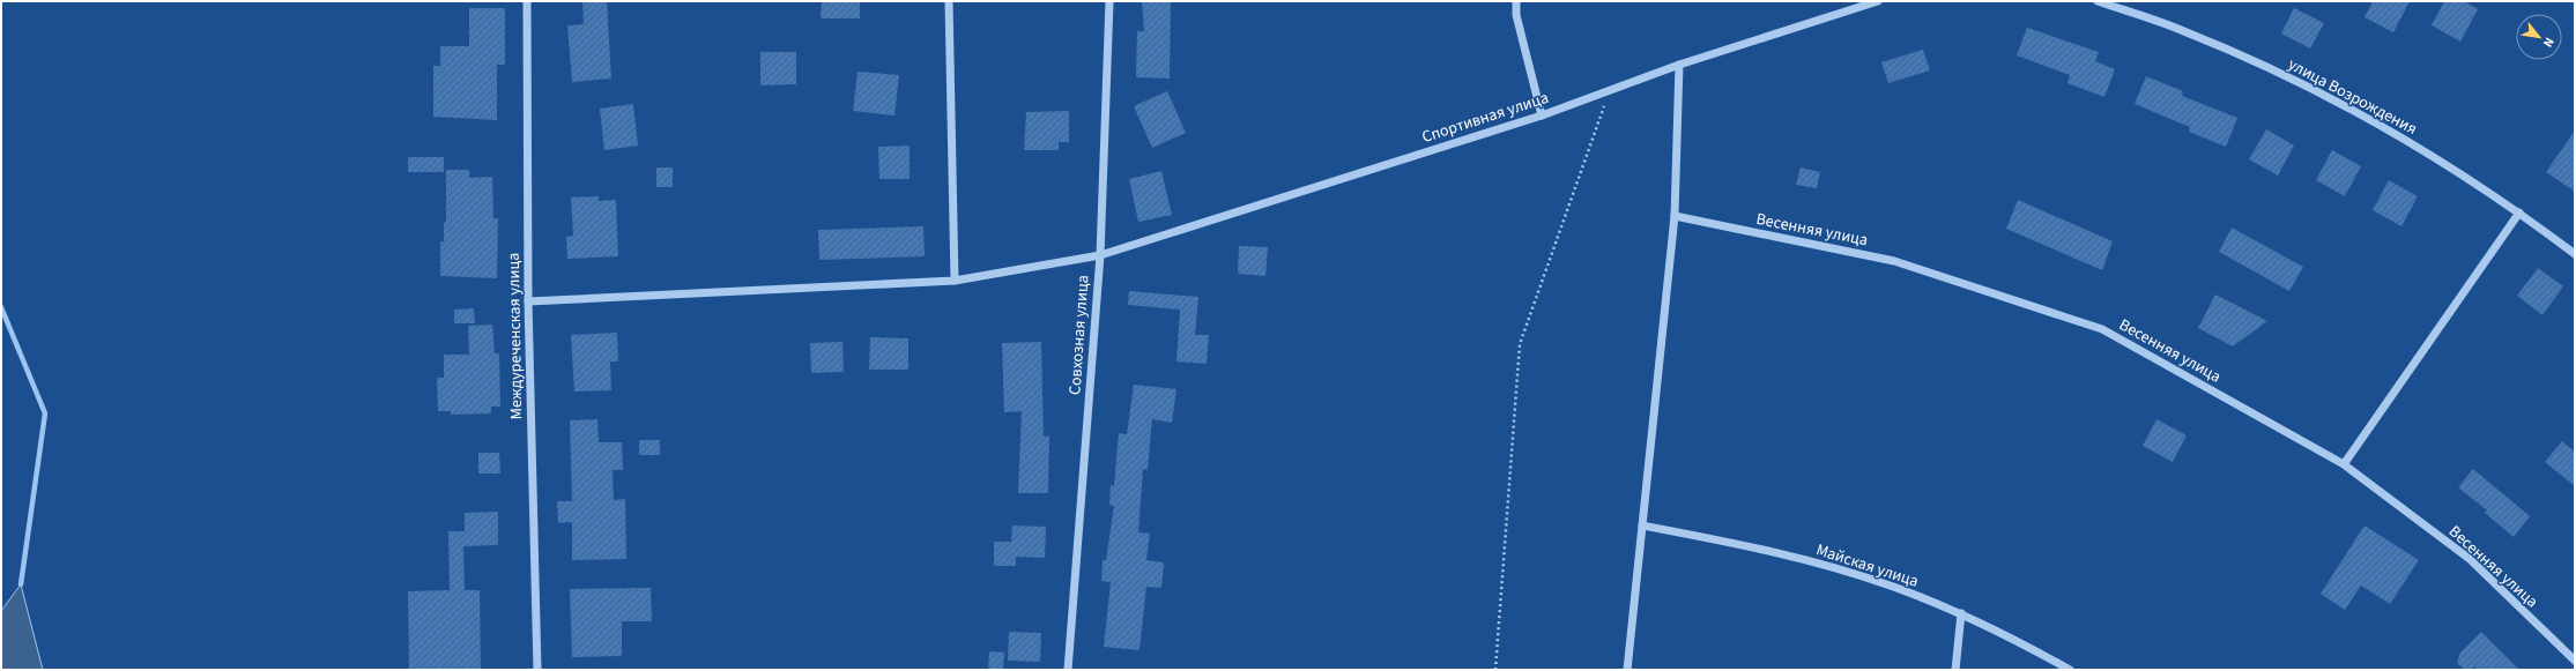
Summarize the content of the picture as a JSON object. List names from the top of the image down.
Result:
{
  "streets": {
    "street": [
      "улица Возрождения",
      "Спортивная улица",
      "Весенняя улица",
      "Совхозная улица",
      "Междуреченская улица",
      "Майская улица"
    ]
  },
  "crossings": [
    ["Спортивная улица", "Совхозная улица"],
    ["Спортивная улица", "Междуреченская улица"]
  ],
  "north": "bottom right"
}
